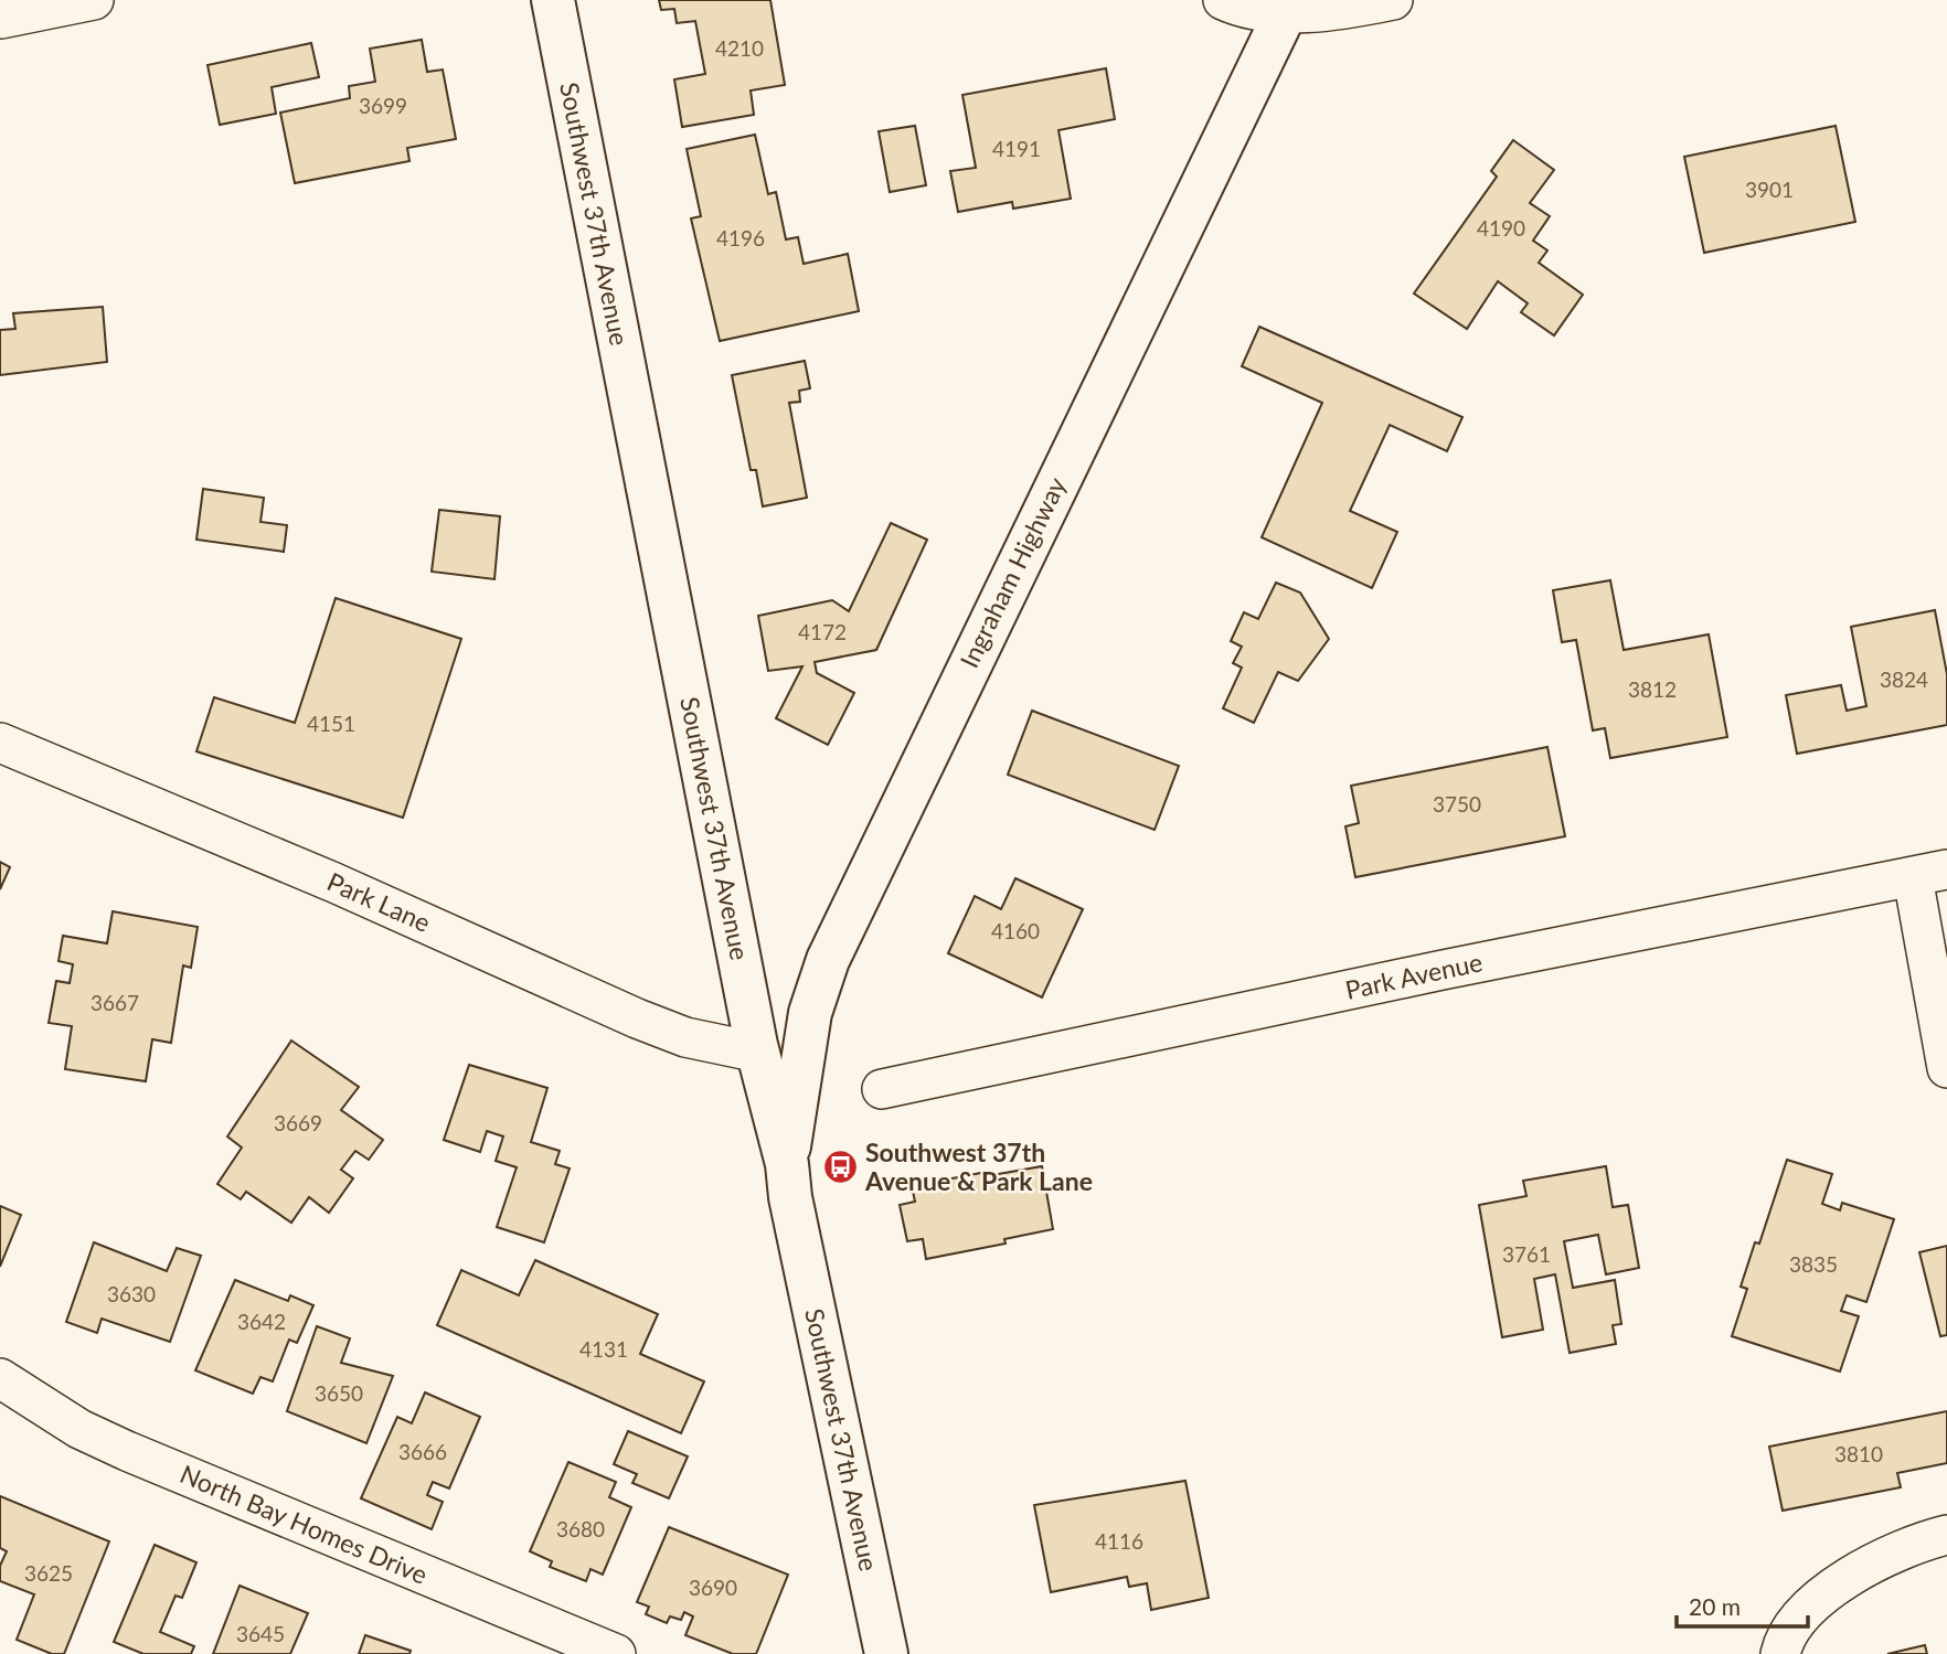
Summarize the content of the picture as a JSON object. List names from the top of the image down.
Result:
{
  "streets": {
    "main road": ["Southwest 37th Avenue", "Ingraham Highway"],
    "street": ["Park Lane", "Park Avenue", "North Bay Homes Drive"]
  },
  "crossings": [
    ["Southwest 37th Avenue", "Ingraham Highway"],
    ["Southwest 37th Avenue", "Park Lane"]
  ],
  "places": {
    "bus stop": ["Southwest 37th Avenue & Park Lane"]
  },
  "house_numbers": [
    "4210",
    "3699",
    "4191",
    "3901",
    "4190",
    "4196",
    "4172",
    "3824",
    "3812",
    "4151",
    "3750",
    "4160",
    "3667",
    "3669",
    "3761",
    "3835",
    "3630",
    "3642",
    "4131",
    "3650",
    "3666",
    "3810",
    "3680",
    "4116",
    "3625",
    "3690",
    "3645"
  ],
  "scale_bar": "20 m"
}
